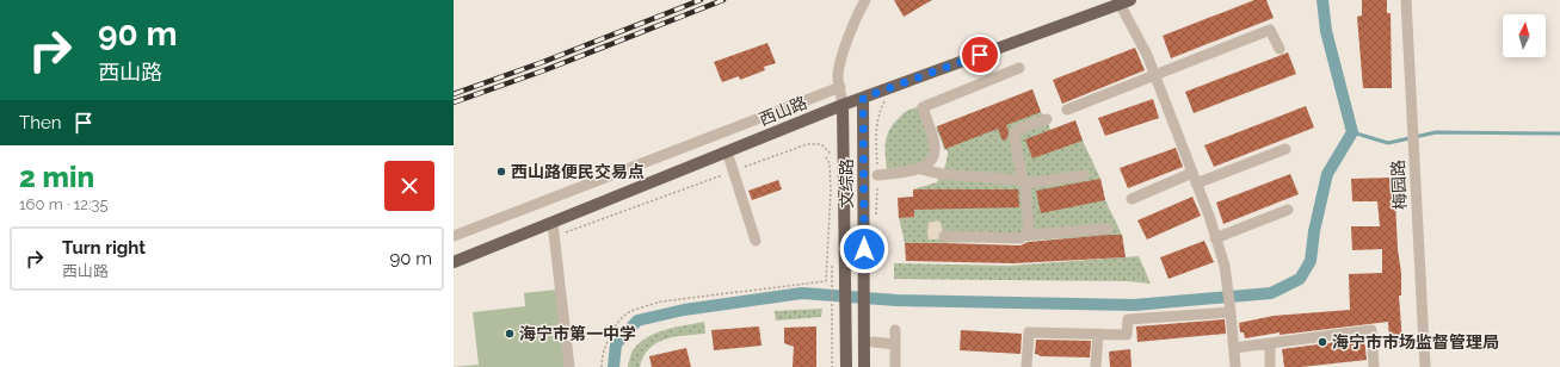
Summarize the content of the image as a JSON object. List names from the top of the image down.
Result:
{
  "streets": {
    "main road": ["西山路", "文综路"],
    "street": ["梅园路"]
  },
  "crossings": [
    ["西山路", "文综路"]
  ],
  "places": ["西山路便民交易点", "海宁市第一中学", "海宁市市场监督管理局"],
  "north": "top",
  "page": {
    "turn": ["90 m", "西山路"],
    "then": "Then",
    "heading": ["2 min", "160 m · 12:35"],
    "list": [
      {
        "name": "Turn right",
        "note": "西山路",
        "value": "90 m"
      }
    ]
  }
}
